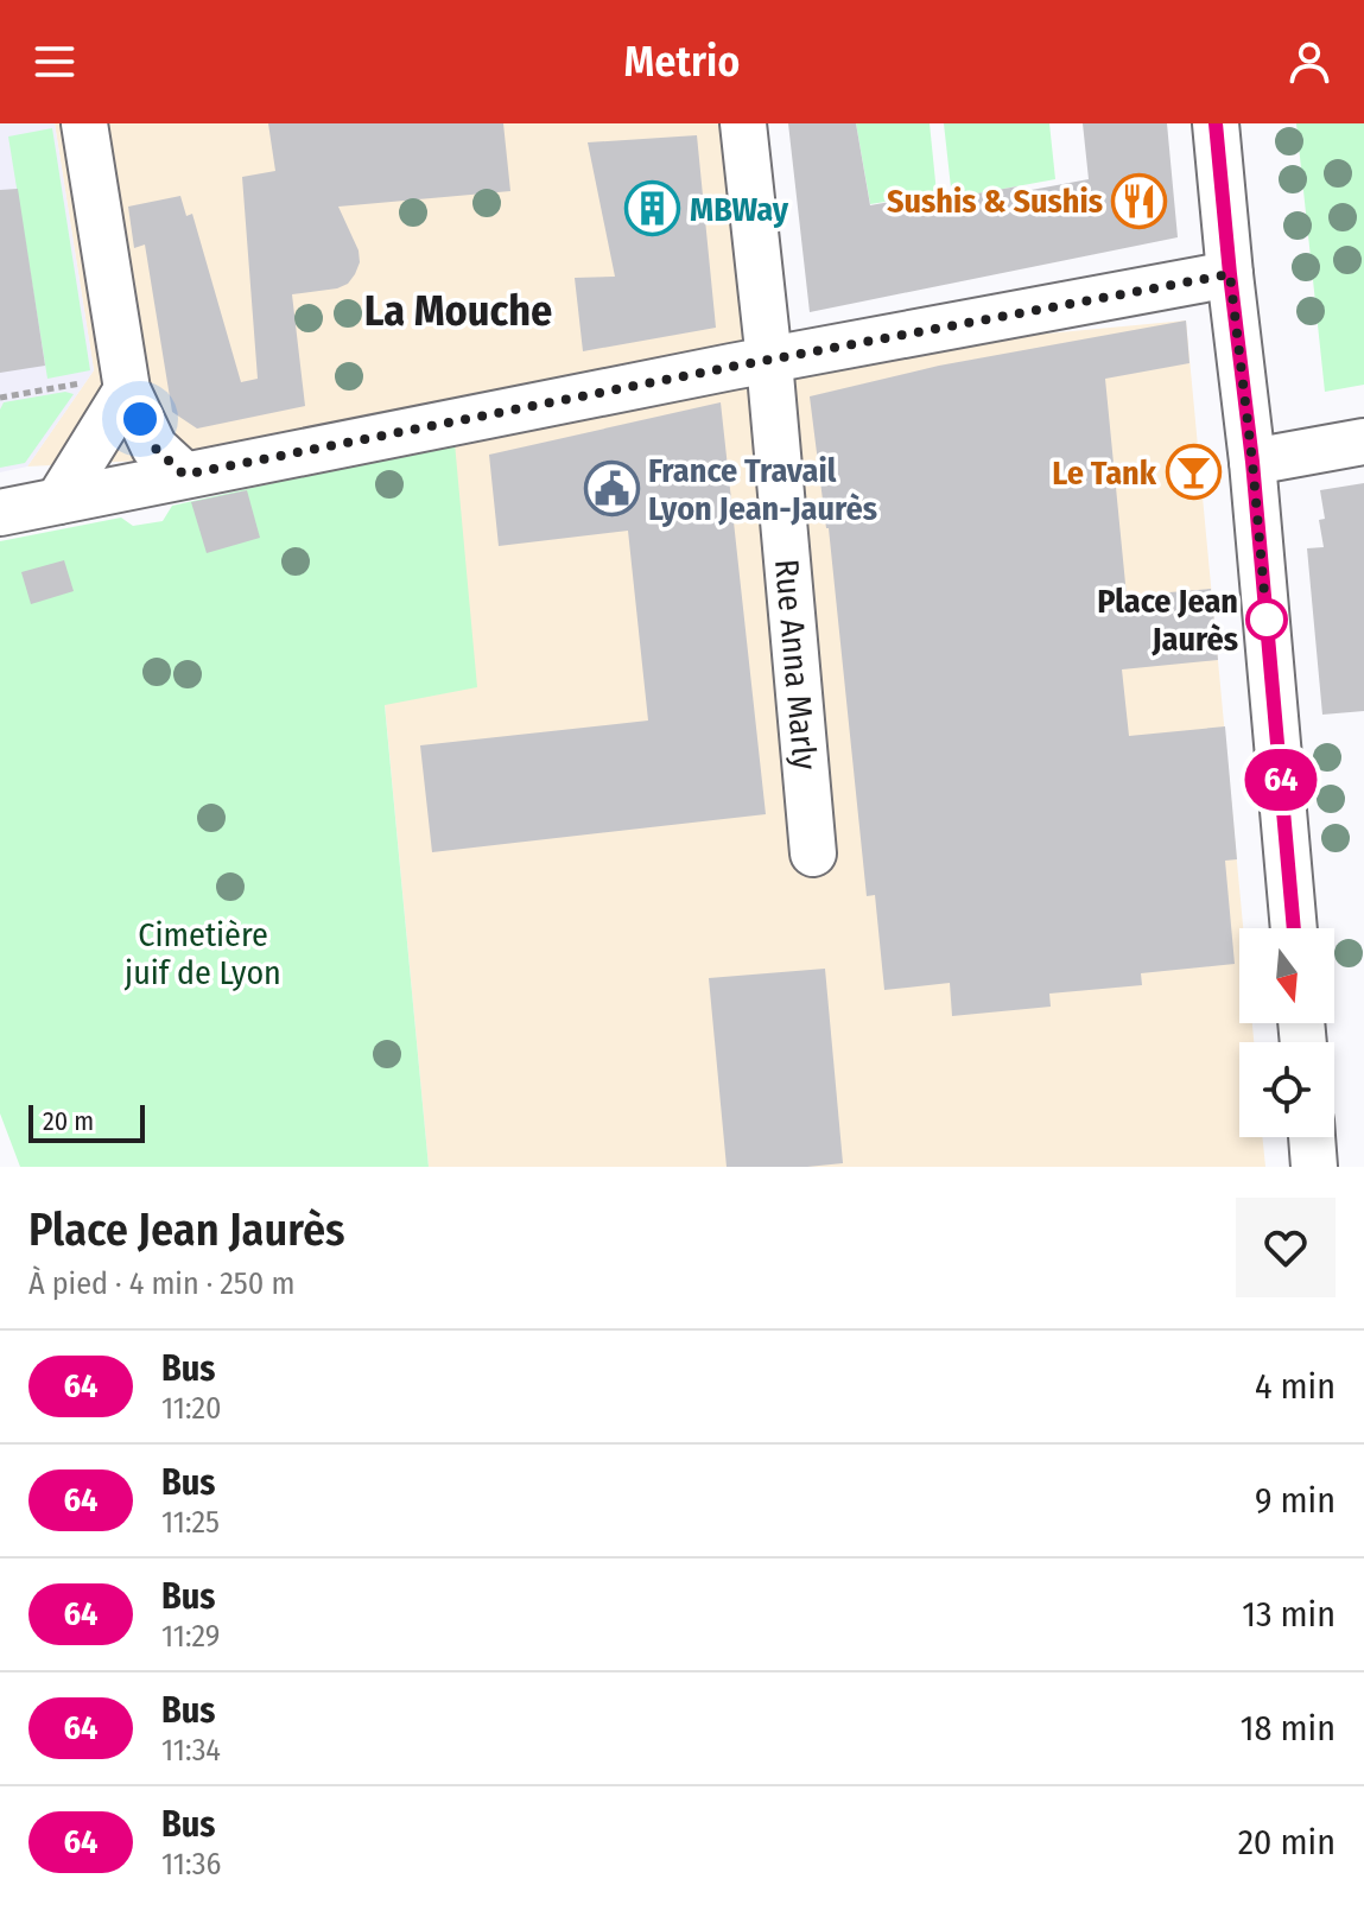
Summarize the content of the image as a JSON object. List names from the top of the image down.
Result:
{
  "streets": {
    "street": ["Rue Anna Marly"]
  },
  "districts": ["La Mouche"],
  "parks": ["Cimetière juif de Lyon"],
  "places": {
    "restaurant": ["Sushis & Sushis"],
    "building": ["MBWay"],
    "bar": ["Le Tank"],
    "public building": ["France Travail Lyon Jean-Jaurès"],
    "other": ["Place Jean Jaurès"]
  },
  "lines": ["bus line 64"],
  "scale_bar": "20 m",
  "north": "bottom",
  "page": {
    "header": "Metrio",
    "on_map": "64",
    "scale": "20 m",
    "heading": ["Place Jean Jaurès", "À pied · 4 min · 250 m"],
    "list": [
      {
        "mark": "64",
        "name": "Bus",
        "note": "11:20",
        "value": "4 min"
      },
      {
        "mark": "64",
        "name": "Bus",
        "note": "11:25",
        "value": "9 min"
      },
      {
        "mark": "64",
        "name": "Bus",
        "note": "11:29",
        "value": "13 min"
      },
      {
        "mark": "64",
        "name": "Bus",
        "note": "11:34",
        "value": "18 min"
      },
      {
        "mark": "64",
        "name": "Bus",
        "note": "11:36",
        "value": "20 min"
      }
    ]
  }
}
